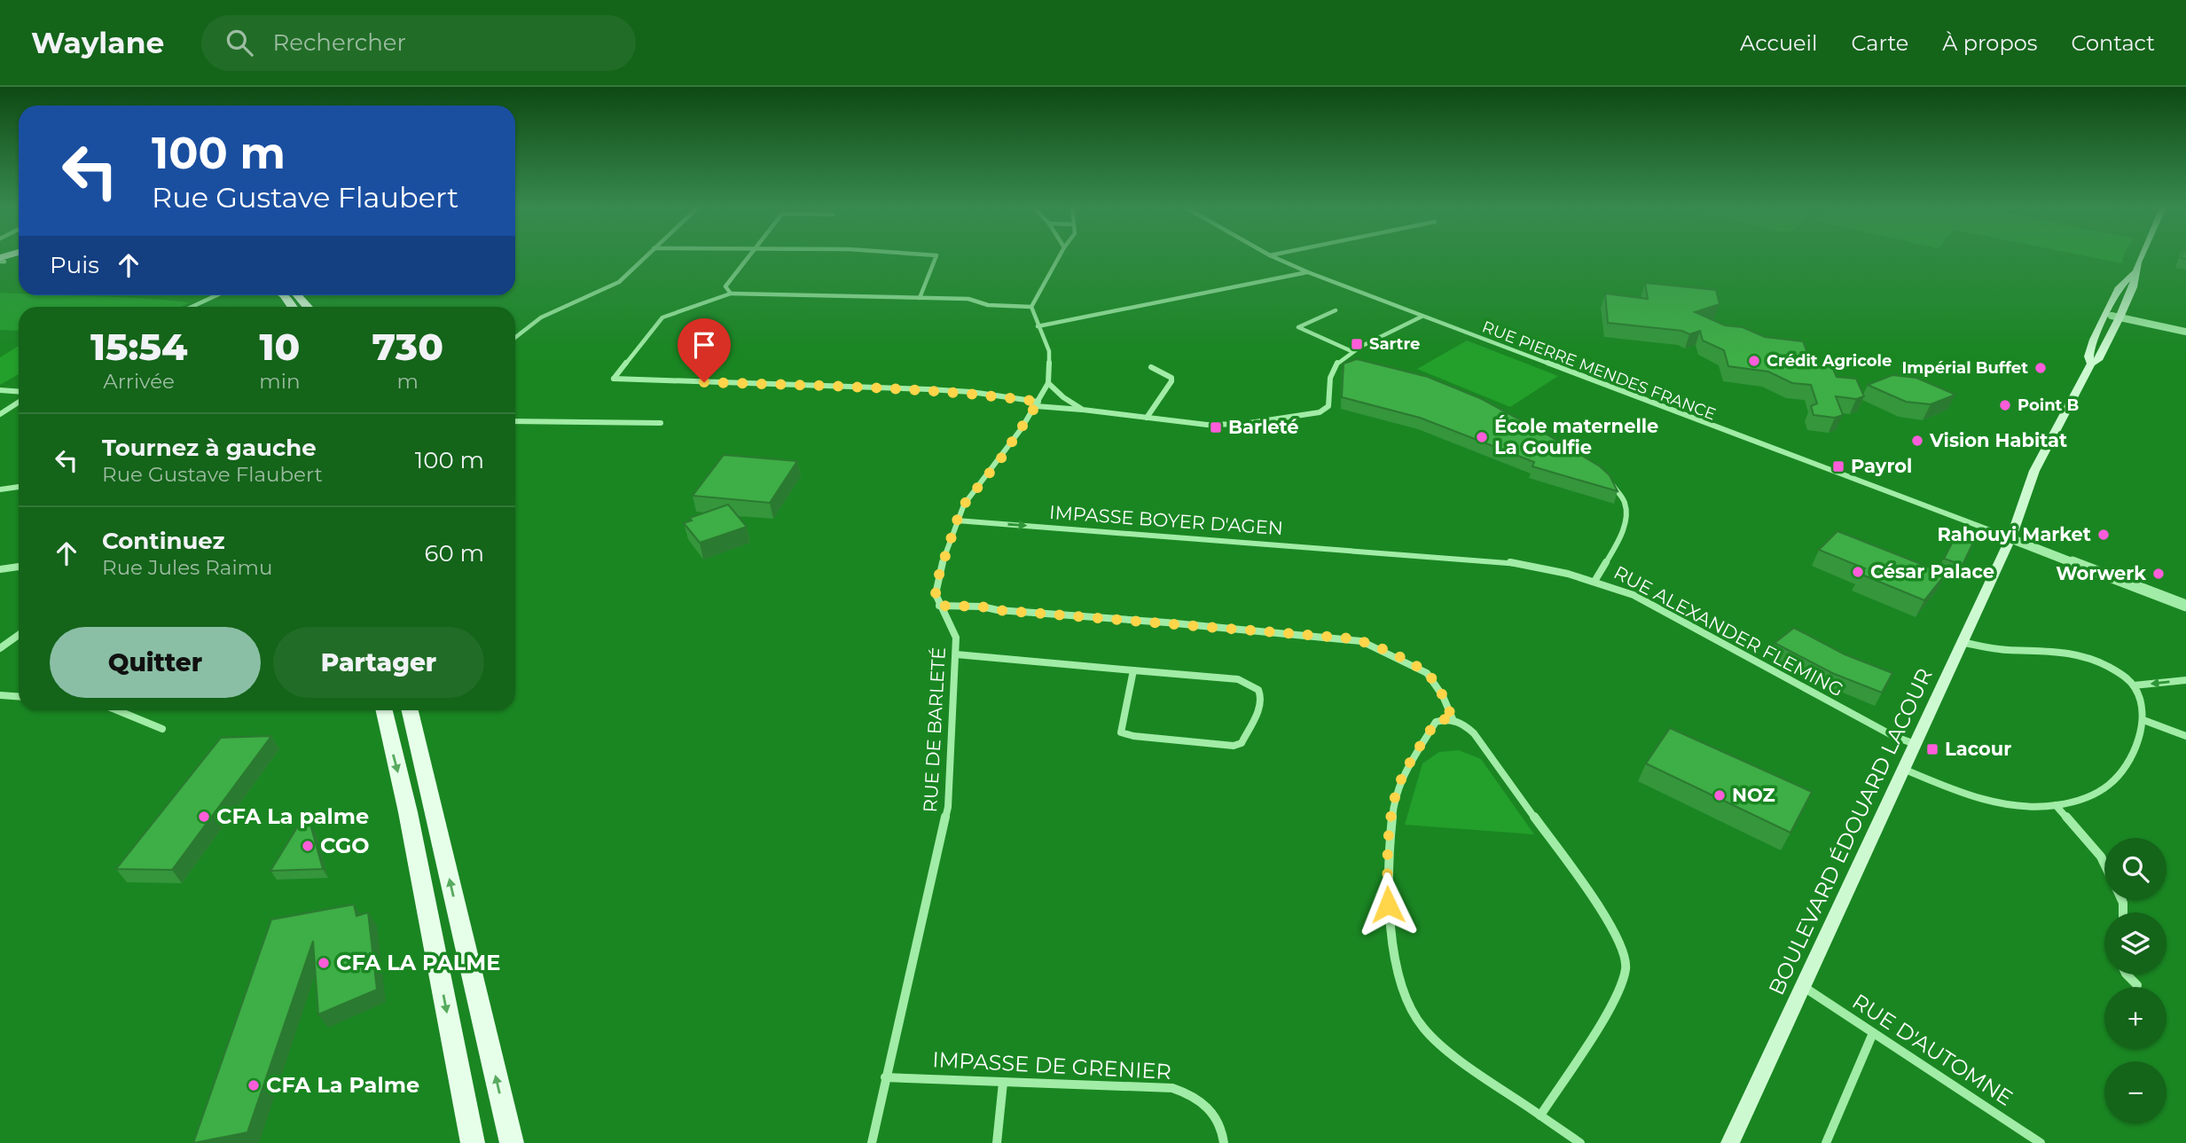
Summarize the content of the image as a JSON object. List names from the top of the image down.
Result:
{
  "streets": {
    "main road": ["BOULEVARD ÉDOUARD LACOUR"],
    "street": [
      "RUE PIERRE MENDES FRANCE",
      "IMPASSE BOYER D'AGEN",
      "RUE ALEXANDER FLEMING",
      "RUE DE BARLETÉ",
      "RUE D'AUTOMNE",
      "IMPASSE DE GRENIER"
    ]
  },
  "crossings": [
    ["RUE PIERRE MENDES FRANCE", "BOULEVARD ÉDOUARD LACOUR"],
    ["IMPASSE BOYER D'AGEN", "RUE ALEXANDER FLEMING"],
    ["IMPASSE BOYER D'AGEN", "RUE DE BARLETÉ"],
    ["RUE ALEXANDER FLEMING", "BOULEVARD ÉDOUARD LACOUR"],
    ["RUE DE BARLETÉ", "IMPASSE DE GRENIER"],
    ["BOULEVARD ÉDOUARD LACOUR", "RUE D'AUTOMNE"]
  ],
  "one_way": ["IMPASSE BOYER D'AGEN"],
  "places": {
    "transit": [
      "Sartre",
      "Barleté",
      "Payrol",
      "Lacour"
    ],
    "other": [
      "Crédit Agricole",
      "Impérial Buffet",
      "Point B",
      "École maternelle La Goulfie",
      "Vision Habitat",
      "Rahouyi Market",
      "César Palace",
      "Worwerk",
      "NOZ",
      "CFA La palme",
      "CGO",
      "CFA LA PALME",
      "CFA La Palme"
    ]
  },
  "page": {
    "header": "Waylane",
    "search": "Rechercher",
    "nav": [
      "Accueil",
      "Carte",
      "À propos",
      "Contact"
    ],
    "turn": ["100 m", "Rue Gustave Flaubert"],
    "then": "Puis",
    "eta": [
      "15:54",
      "Arrivée",
      "10",
      "min",
      "730",
      "m"
    ],
    "list": [
      {
        "name": "Tournez à gauche",
        "note": "Rue Gustave Flaubert",
        "value": "100 m"
      },
      {
        "name": "Continuez",
        "note": "Rue Jules Raimu",
        "value": "60 m"
      }
    ],
    "buttons": ["Quitter", "Partager"],
    "map_buttons": ["+", "−"]
  }
}
